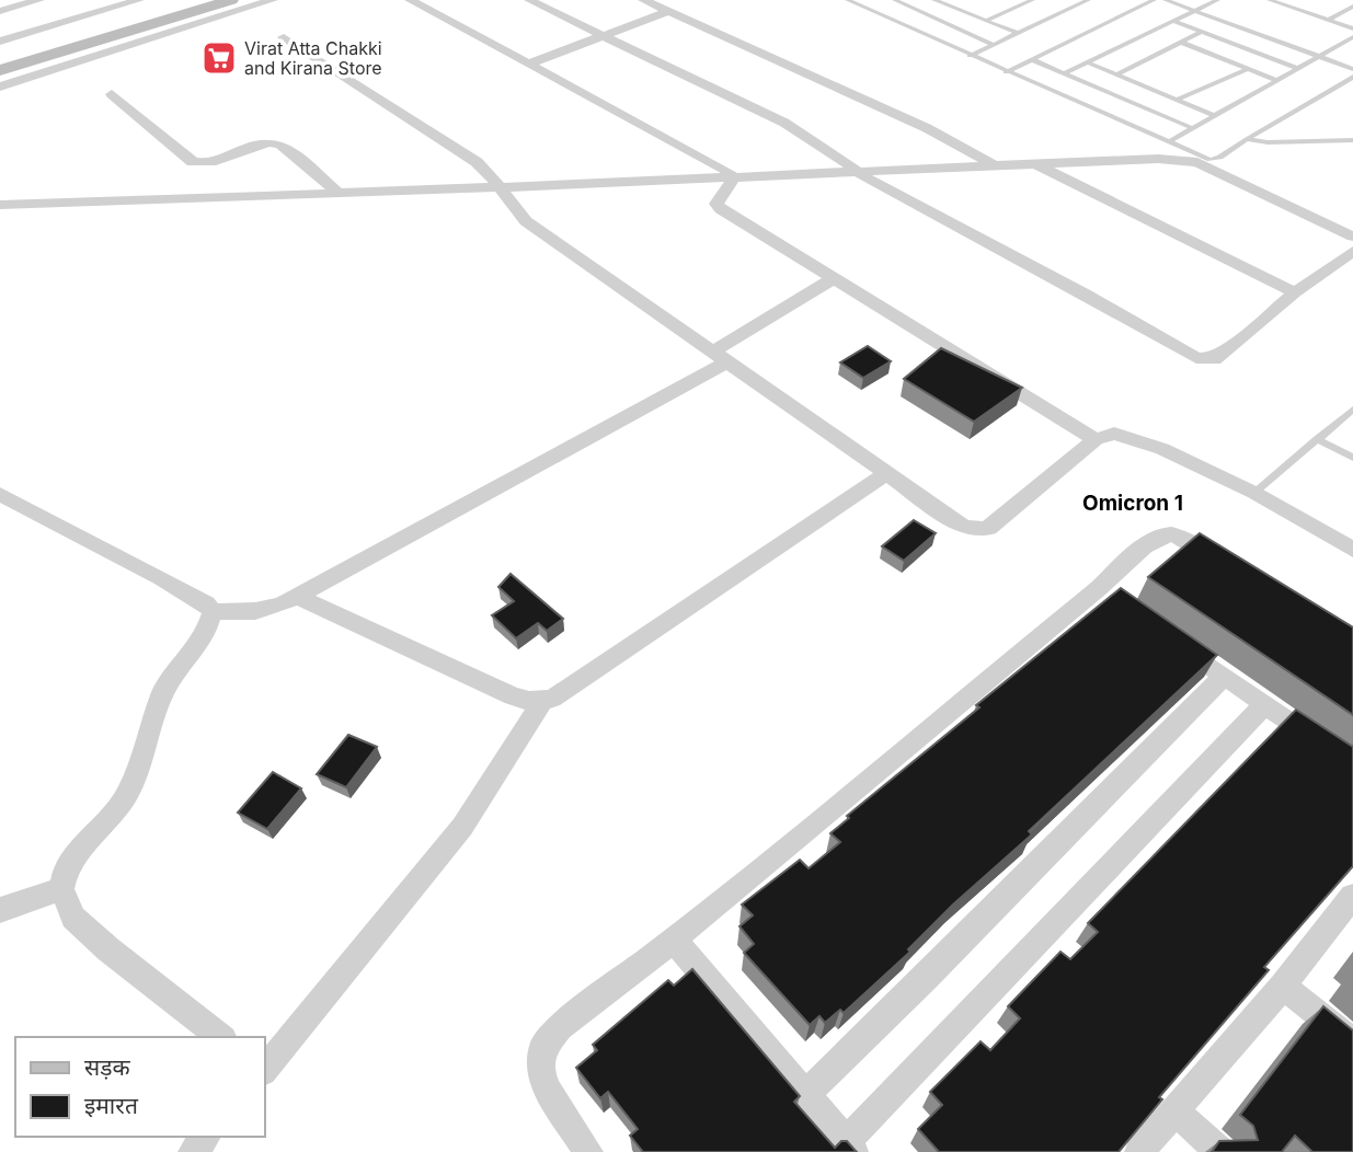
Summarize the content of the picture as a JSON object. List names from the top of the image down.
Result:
{
  "districts": ["Omicron 1"],
  "places": {
    "supermarket": ["Virat Atta Chakki and Kirana Store"]
  },
  "legend": ["सड़क", "इमारत"]
}
